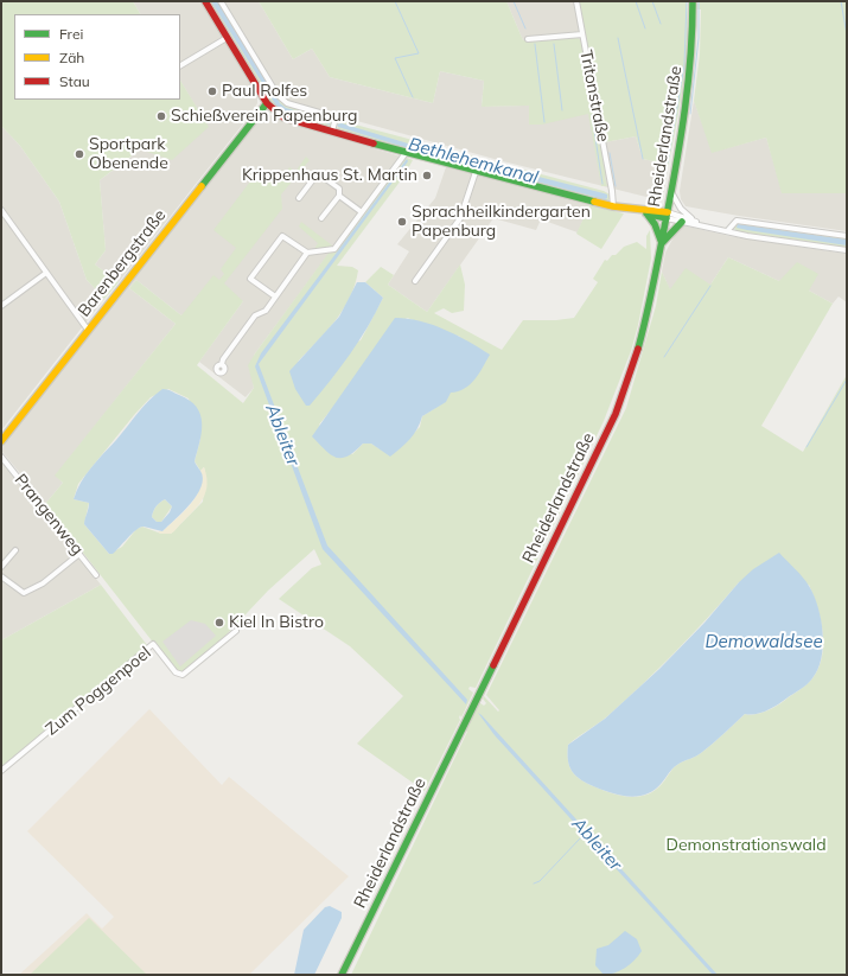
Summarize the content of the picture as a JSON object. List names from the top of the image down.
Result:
{
  "streets": {
    "main road": ["Rheiderlandstraße", "Barenbergstraße"],
    "street": ["Tritonstraße", "Prangenweg", "Zum Poggenpoel"]
  },
  "water": ["Bethlehemkanal", "Ableiter", "Demowaldsee"],
  "parks": ["Demonstrationswald"],
  "places": [
    "Paul Rolfes",
    "Schießverein Papenburg",
    "Sportpark Obenende",
    "Krippenhaus St. Martin",
    "Sprachheilkindergarten Papenburg",
    "Kiel In Bistro"
  ],
  "legend": ["Frei", "Zäh", "Stau"]
}
